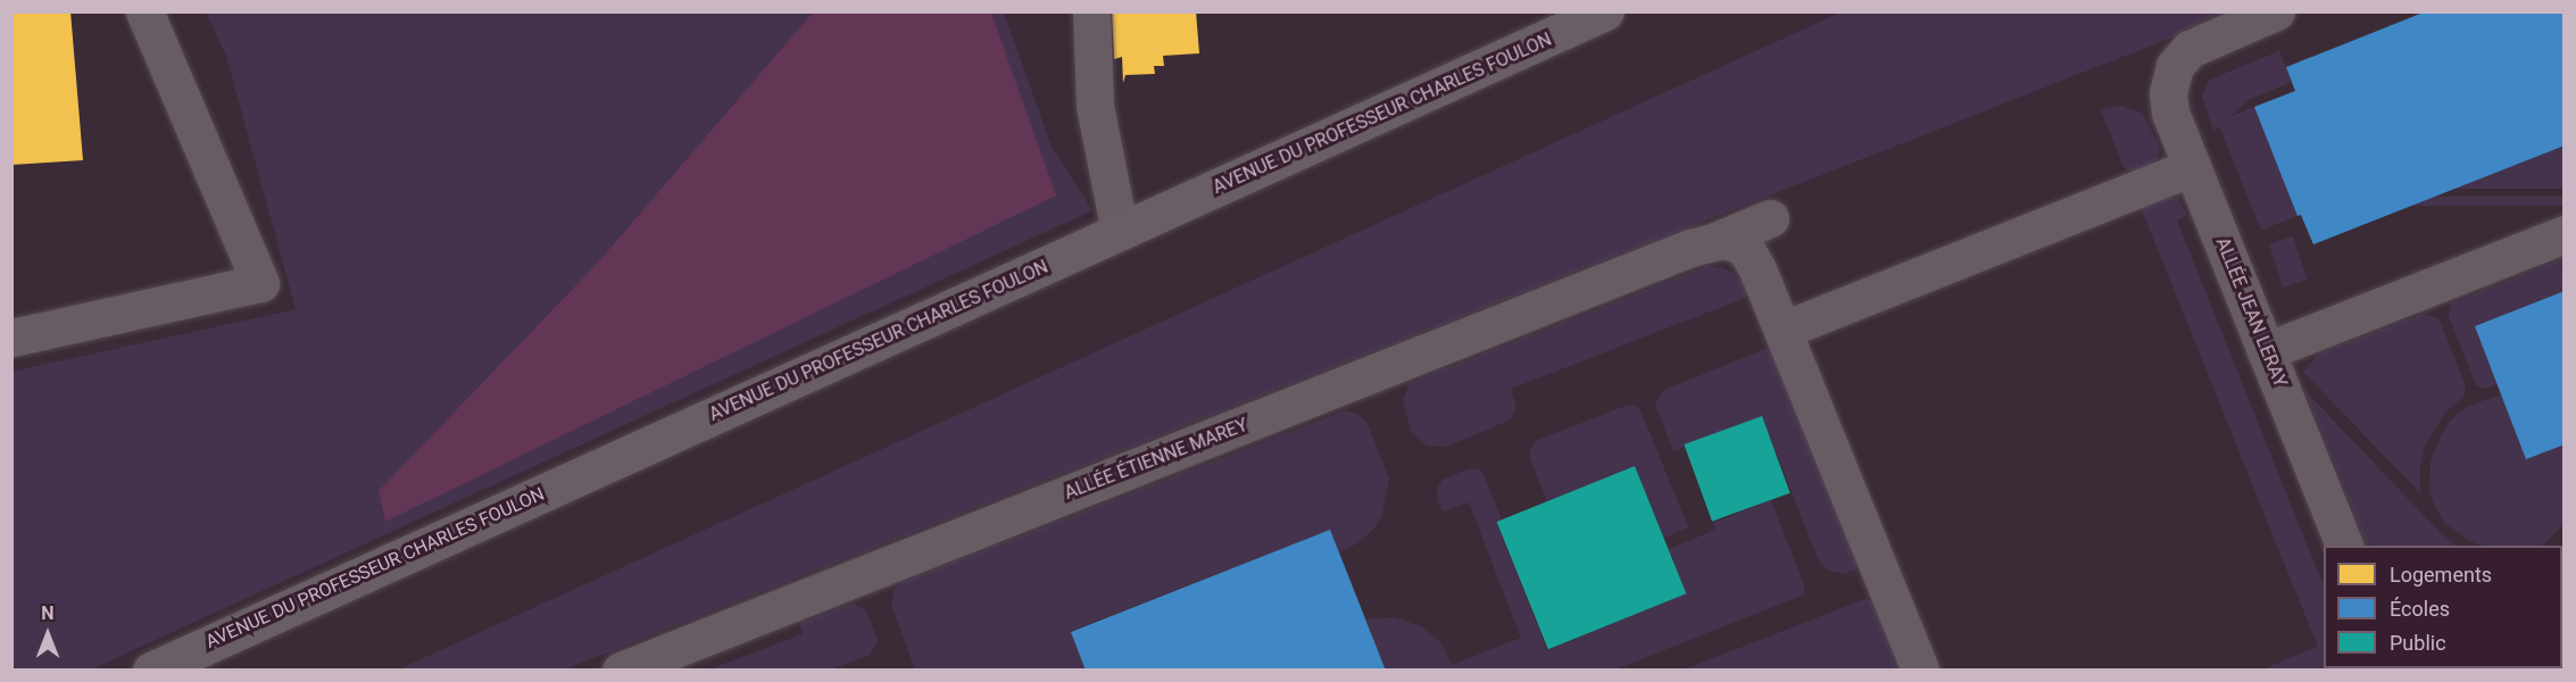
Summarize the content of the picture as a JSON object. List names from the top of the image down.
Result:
{
  "streets": {
    "main road": ["AVENUE DU PROFESSEUR CHARLES FOULON"],
    "street": ["ALLÉE JEAN LERAY", "ALLÉE ÉTIENNE MAREY"]
  },
  "legend": ["Logements", "Écoles", "Public"],
  "north": "top"
}
